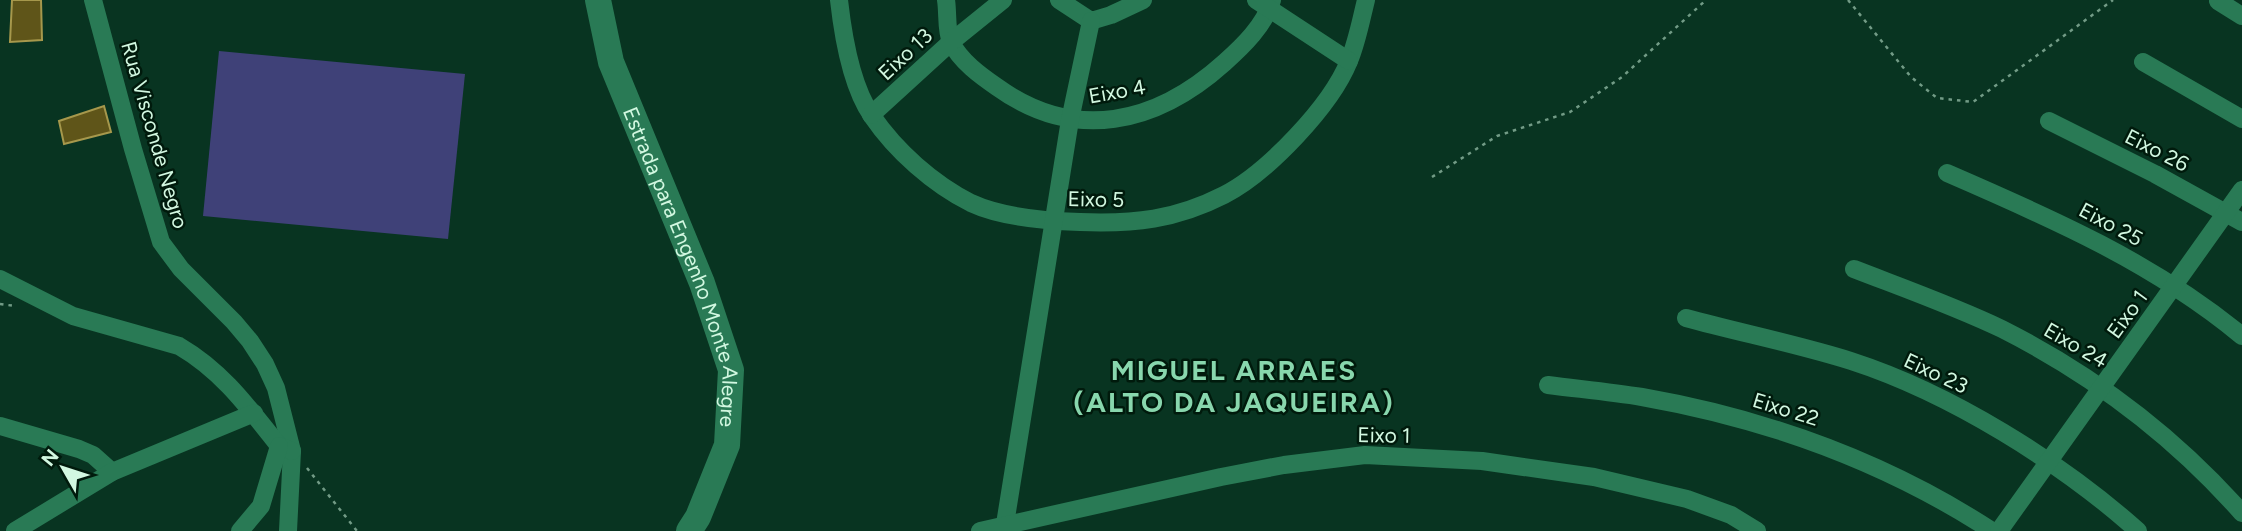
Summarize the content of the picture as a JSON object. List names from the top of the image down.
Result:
{
  "streets": {
    "street": [
      "Eixo 13",
      "Eixo 4",
      "Rua Visconde Negro",
      "Eixo 26",
      "Eixo 5",
      "Eixo 25",
      "Estrada para Engenho Monte Alegre",
      "Eixo 1",
      "Eixo 24",
      "Eixo 23",
      "Eixo 22"
    ]
  },
  "crossings": [
    ["Eixo 13", "Eixo 4"],
    ["Eixo 13", "Eixo 5"],
    ["Eixo 26", "Eixo 1"],
    ["Eixo 25", "Eixo 1"],
    ["Eixo 1", "Eixo 24"],
    ["Eixo 1", "Eixo 23"]
  ],
  "districts": ["MIGUEL ARRAES (ALTO DA JAQUEIRA)"],
  "north": "top left"
}
